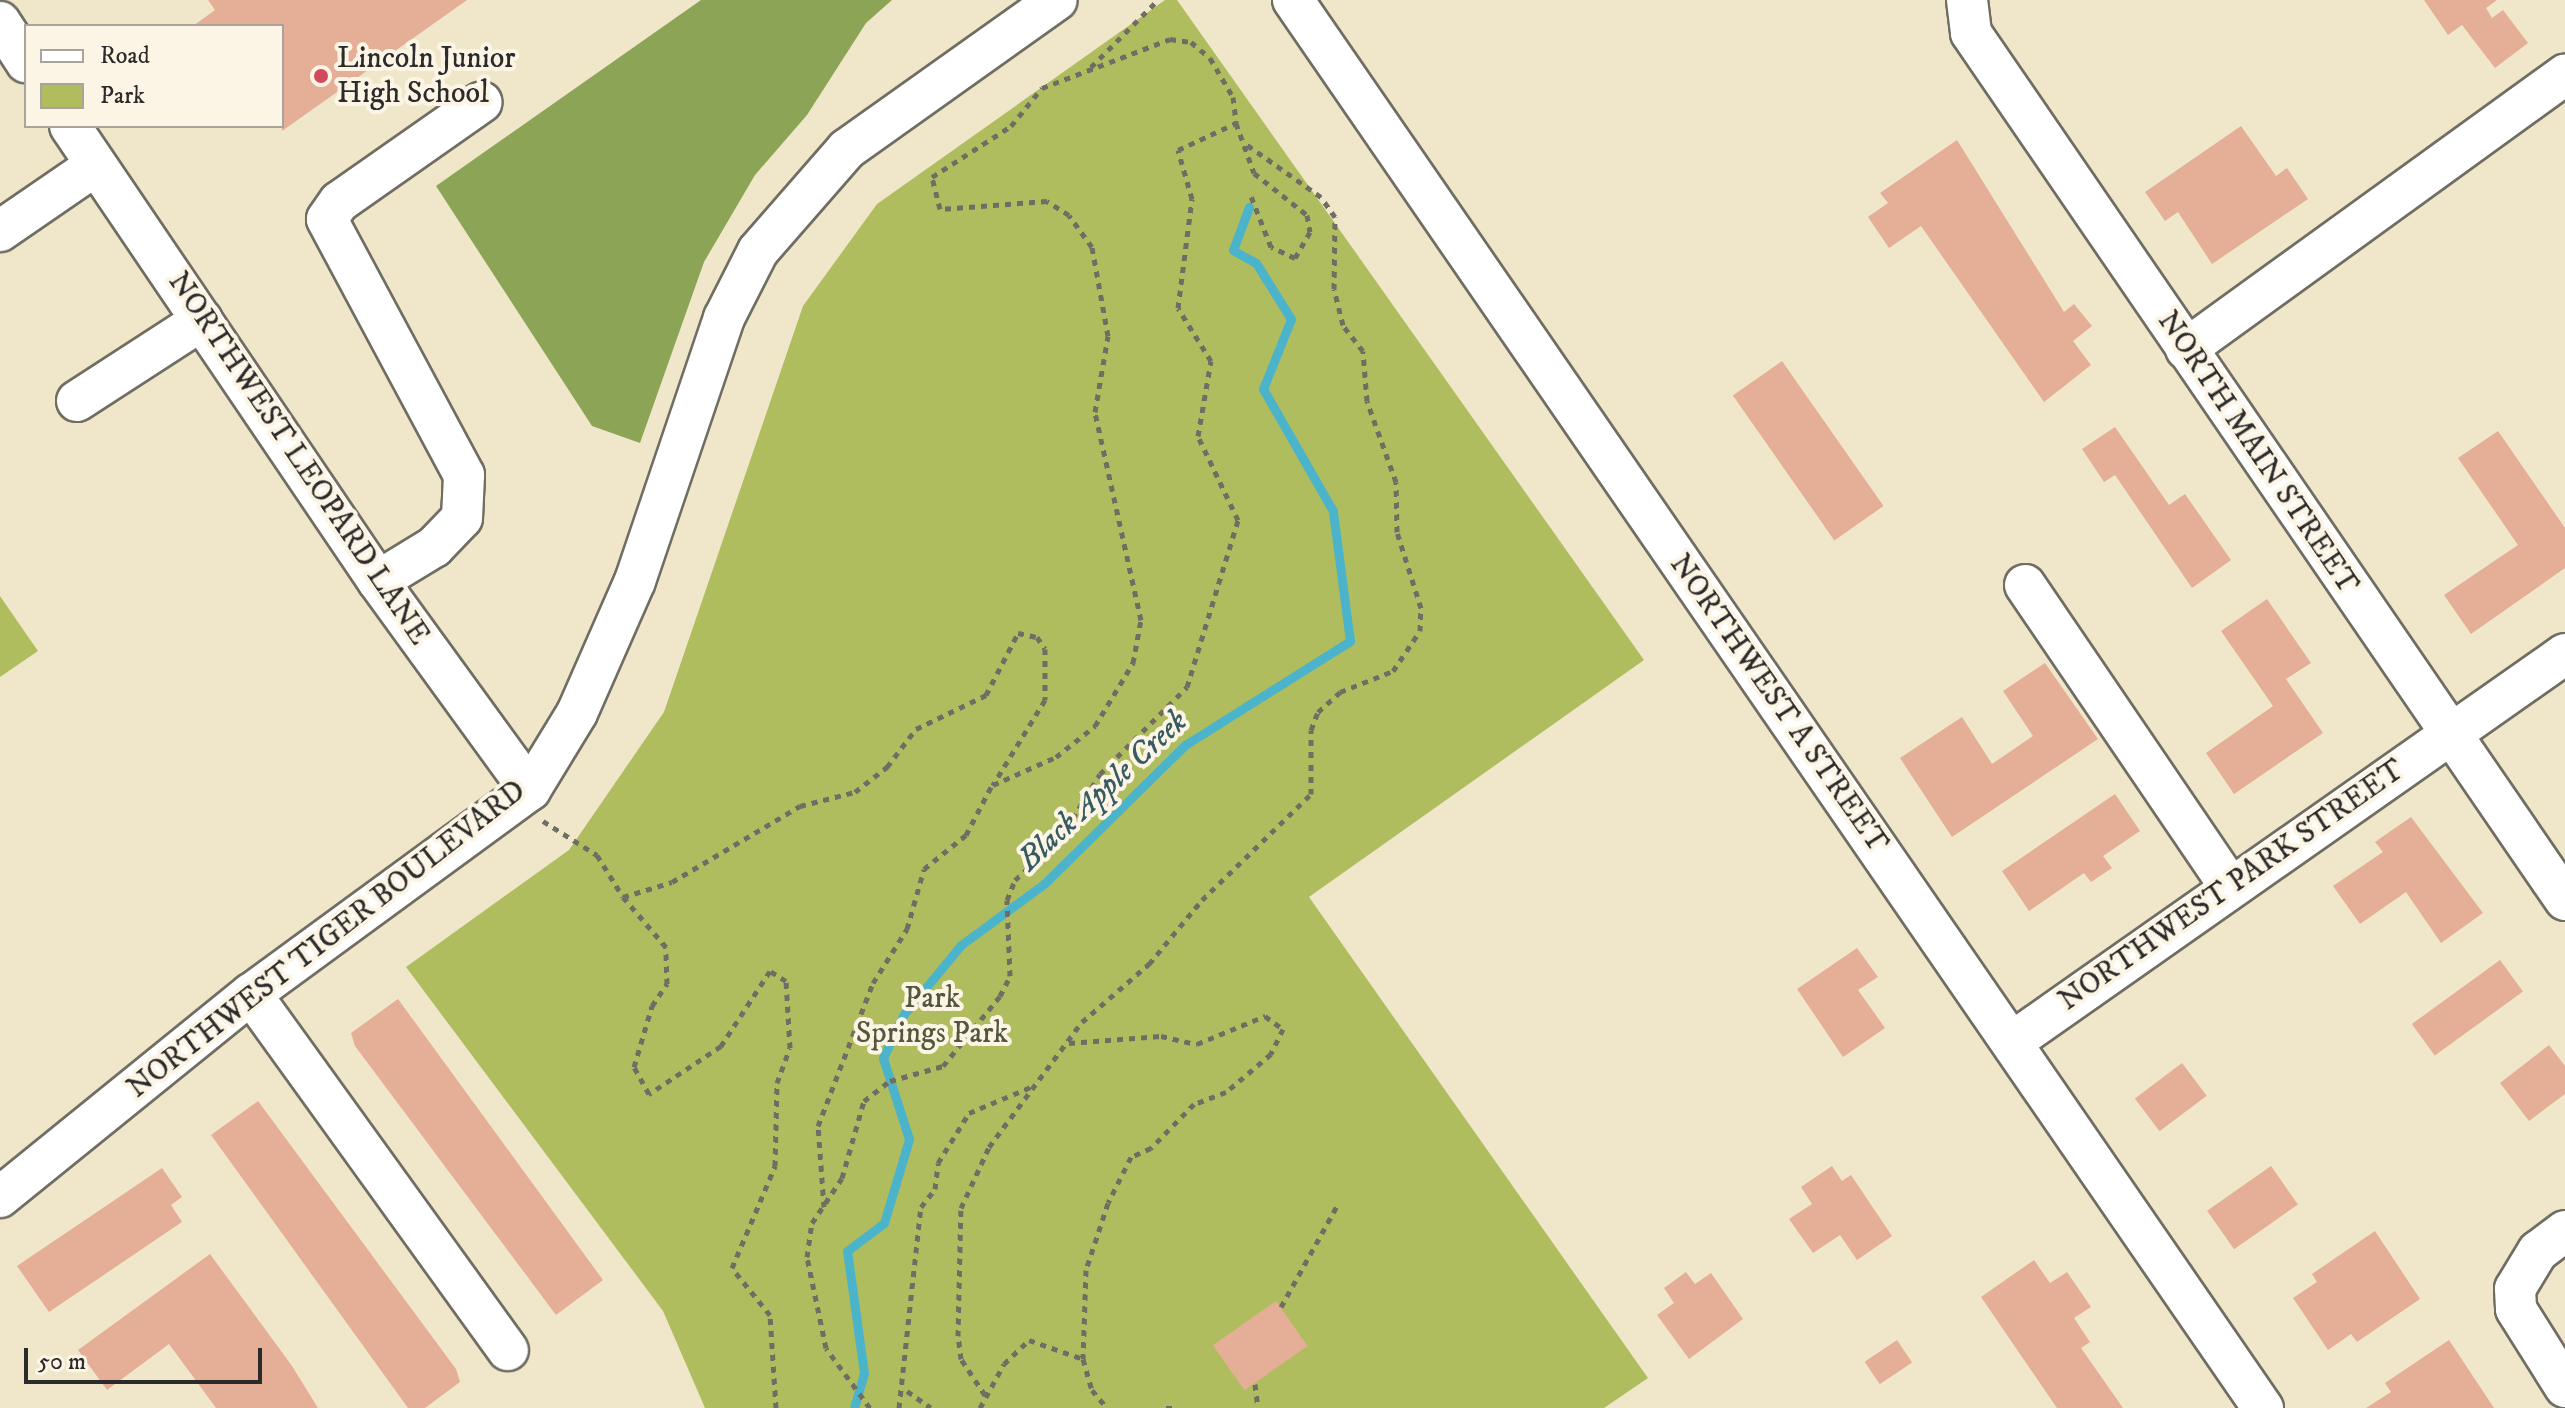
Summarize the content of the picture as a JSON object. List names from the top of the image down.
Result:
{
  "streets": {
    "street": [
      "NORTH MAIN STREET",
      "NORTHWEST LEOPARD LANE",
      "NORTHWEST A STREET",
      "NORTHWEST PARK STREET",
      "NORTHWEST TIGER BOULEVARD"
    ]
  },
  "crossings": [
    ["NORTH MAIN STREET", "NORTHWEST PARK STREET"],
    ["NORTHWEST LEOPARD LANE", "NORTHWEST TIGER BOULEVARD"],
    ["NORTHWEST A STREET", "NORTHWEST PARK STREET"]
  ],
  "water": ["Black Apple Creek"],
  "parks": ["Park Springs Park"],
  "places": ["Lincoln Junior High School"],
  "legend": ["Road", "Park"],
  "scale_bar": "50 m"
}
